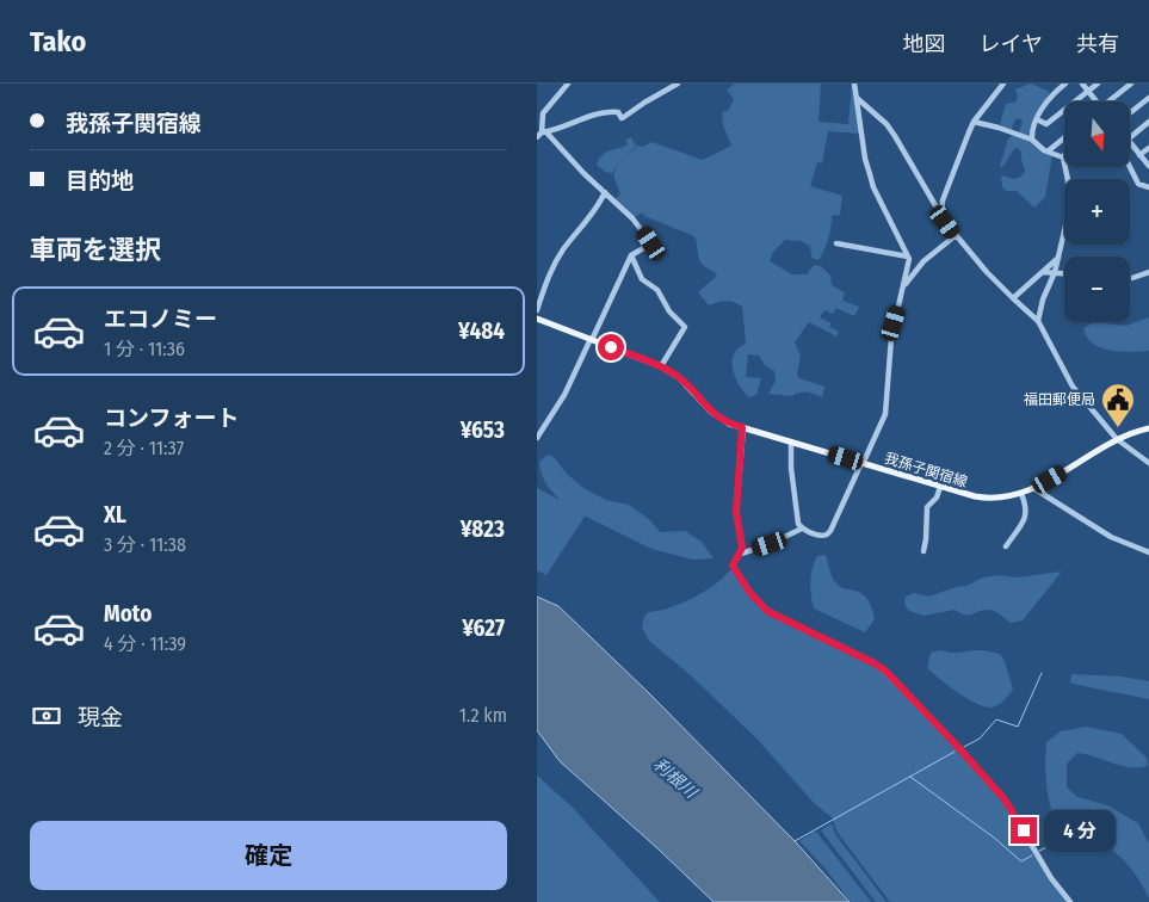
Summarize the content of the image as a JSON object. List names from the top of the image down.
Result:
{
  "streets": {
    "main road": ["我孫子関宿線"]
  },
  "water": ["利根川"],
  "places": {
    "public building": ["福田郵便局"]
  },
  "north": "bottom",
  "page": {
    "header": "Tako",
    "nav": ["地図", "レイヤ", "共有"],
    "banner": ["我孫子関宿線", "目的地"],
    "map_buttons": ["+", "−"],
    "heading": "車両を選択",
    "list": [
      {
        "name": "エコノミー",
        "note": "1 分 · 11:36",
        "value": "¥484"
      },
      {
        "name": "コンフォート",
        "note": "2 分 · 11:37",
        "value": "¥653"
      },
      {
        "name": "XL",
        "note": "3 分 · 11:38",
        "value": "¥823"
      },
      {
        "name": "Moto",
        "note": "4 分 · 11:39",
        "value": "¥627"
      }
    ],
    "pay": ["現金", "1.2 km"],
    "buttons": "確定",
    "bubble": "4 分"
  }
}
